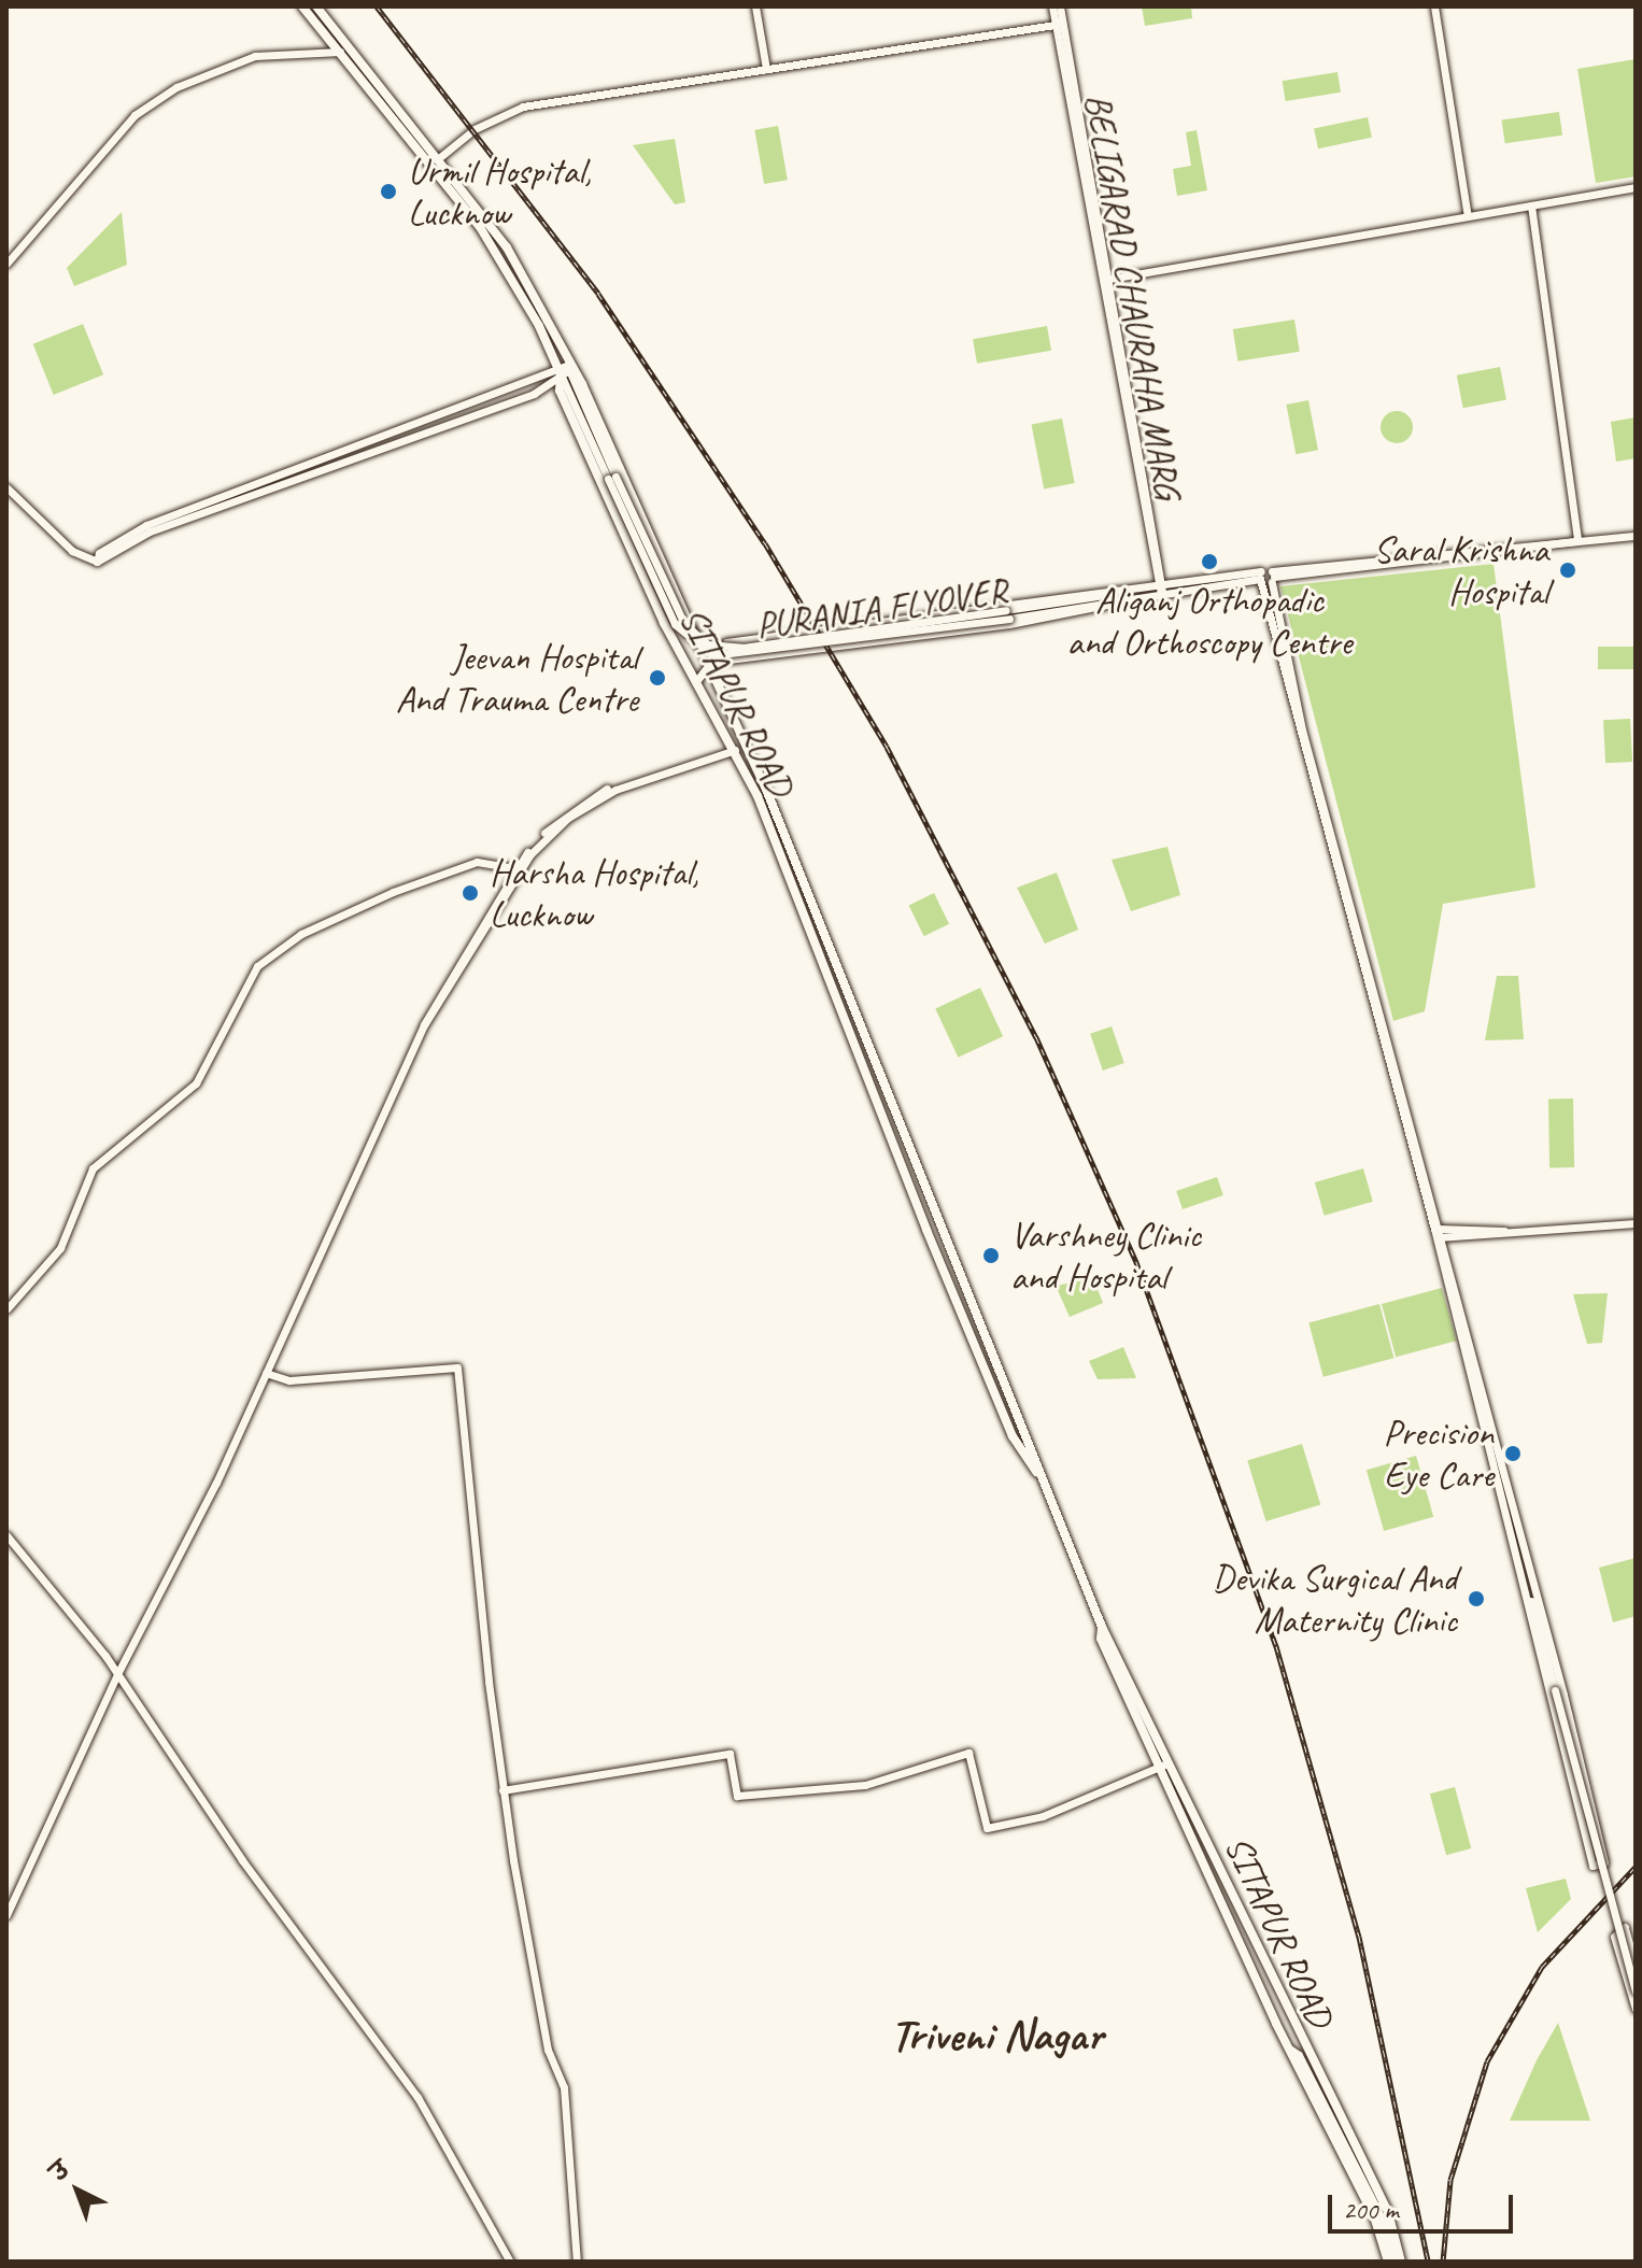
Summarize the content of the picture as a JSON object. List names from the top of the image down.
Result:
{
  "streets": {
    "main road": ["SITAPUR ROAD"],
    "street": ["BELIGARAD CHAURAHA MARG", "PURANIA FLYOVER"]
  },
  "crossings": [
    ["PURANIA FLYOVER", "SITAPUR ROAD"]
  ],
  "districts": ["Triveni Nagar"],
  "places": [
    "Urmil Hospital, Lucknow",
    "Aliganj Orthopadic and Orthoscopy Centre",
    "Saral Krishna Hospital",
    "Jeevan Hospital And Trauma Centre",
    "Harsha Hospital, Lucknow",
    "Varshney Clinic and Hospital",
    "Precision Eye Care",
    "Devika Surgical And Maternity Clinic"
  ],
  "scale_bar": "200 m",
  "north": "top left"
}
